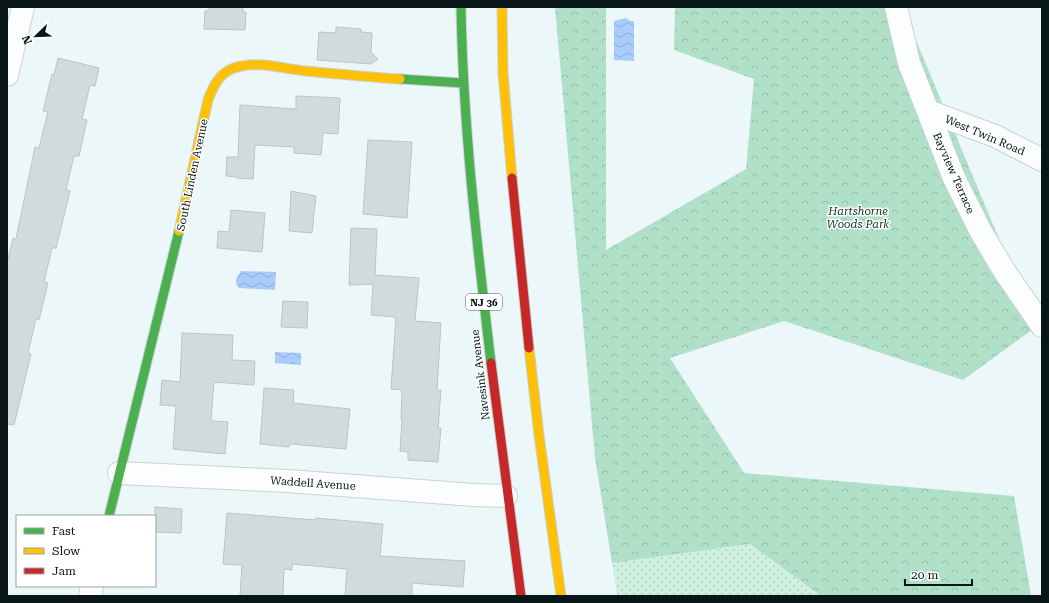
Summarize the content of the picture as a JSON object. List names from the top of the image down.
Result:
{
  "streets": {
    "main road": ["South Linden Avenue", "NJ 36", "Navesink Avenue"],
    "street": ["West Twin Road", "Bayview Terrace", "Waddell Avenue"]
  },
  "crossings": [
    ["West Twin Road", "Bayview Terrace"],
    ["South Linden Avenue", "Navesink Avenue"],
    ["South Linden Avenue", "Waddell Avenue"],
    ["Navesink Avenue", "Waddell Avenue"]
  ],
  "parks": ["Hartshorne Woods Park"],
  "legend": ["Fast", "Slow", "Jam"],
  "scale_bar": "20 m",
  "north": "bottom left"
}
